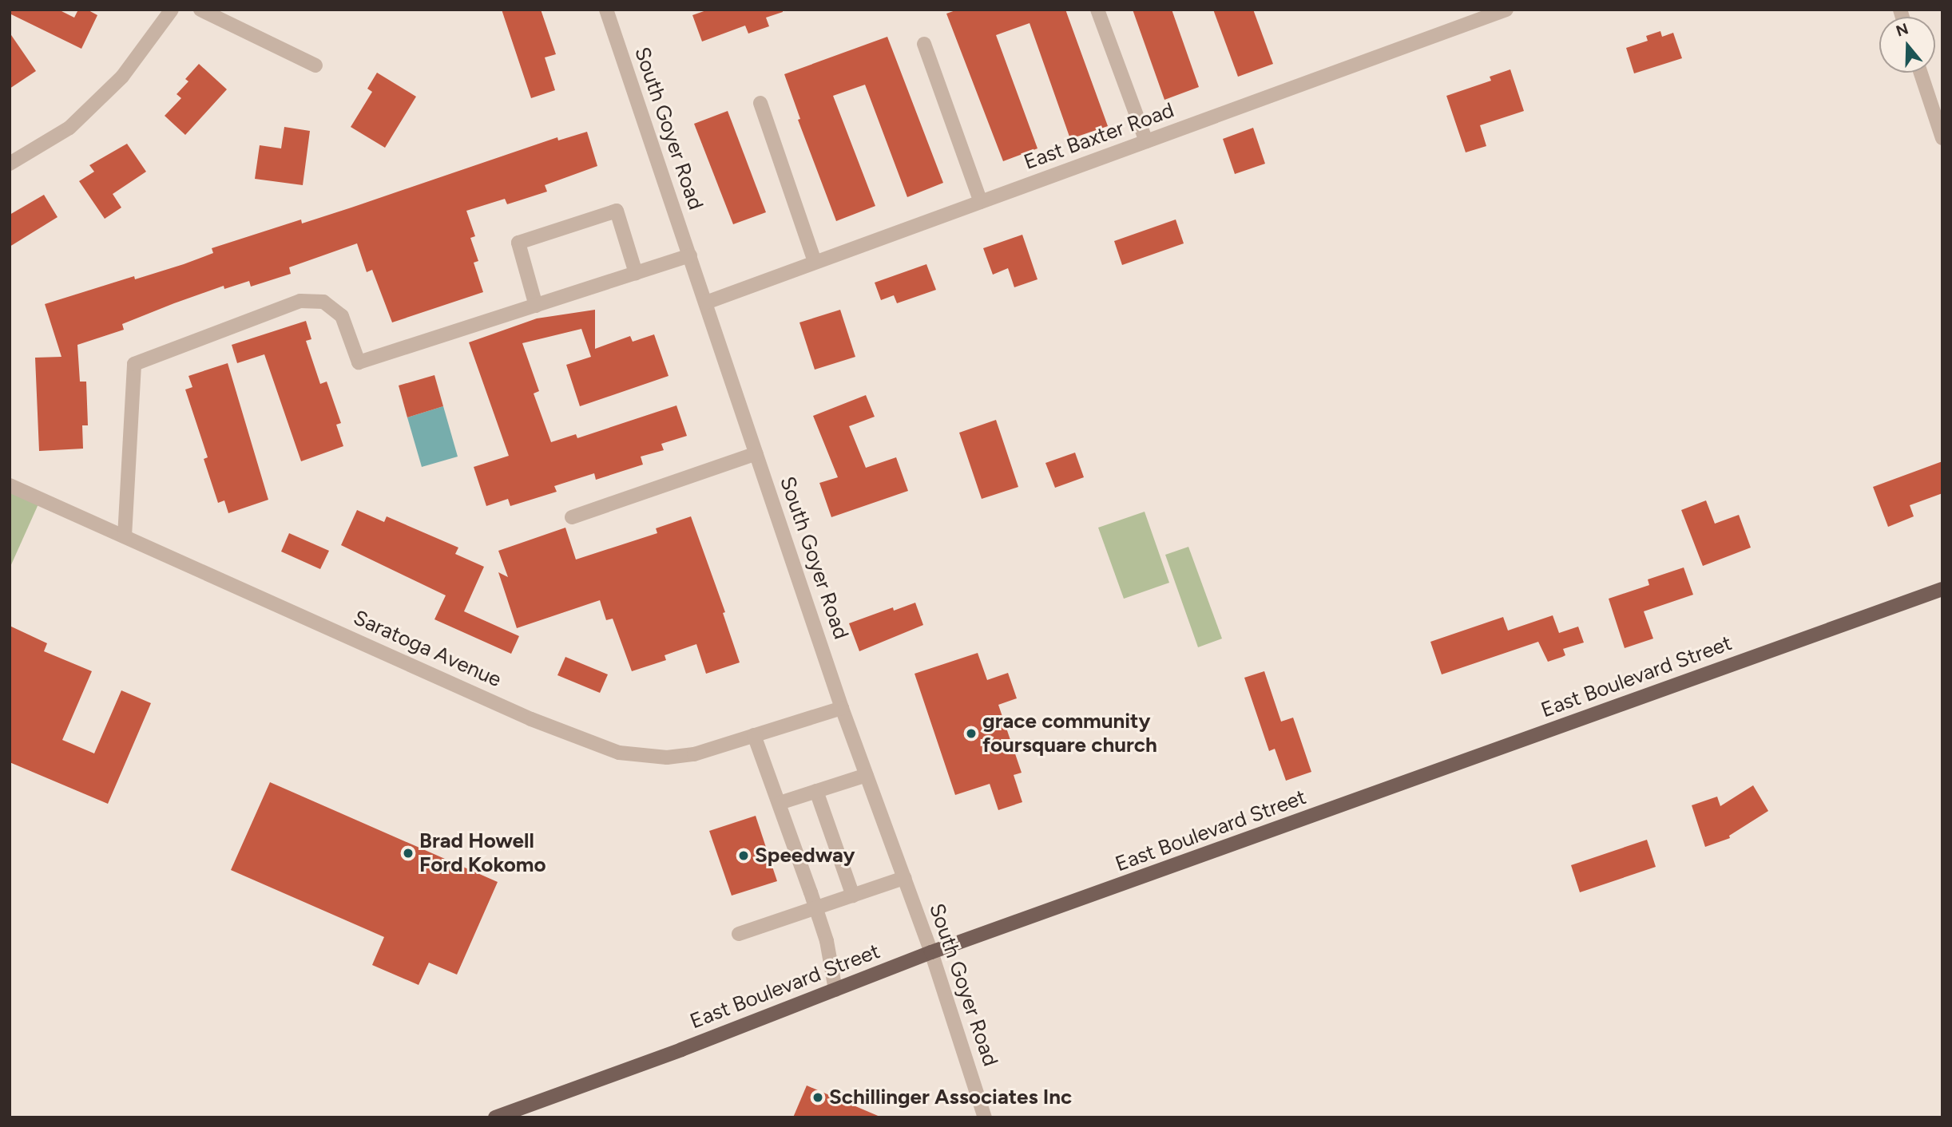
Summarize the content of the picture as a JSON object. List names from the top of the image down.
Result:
{
  "streets": {
    "main road": ["East Boulevard Street"],
    "street": ["South Goyer Road", "East Baxter Road", "Saratoga Avenue"]
  },
  "crossings": [
    ["South Goyer Road", "East Baxter Road"],
    ["South Goyer Road", "Saratoga Avenue"],
    ["South Goyer Road", "East Boulevard Street"]
  ],
  "places": [
    "grace community foursquare church",
    "Brad Howell Ford Kokomo",
    "Speedway",
    "Schillinger Associates Inc"
  ],
  "north": "top"
}
